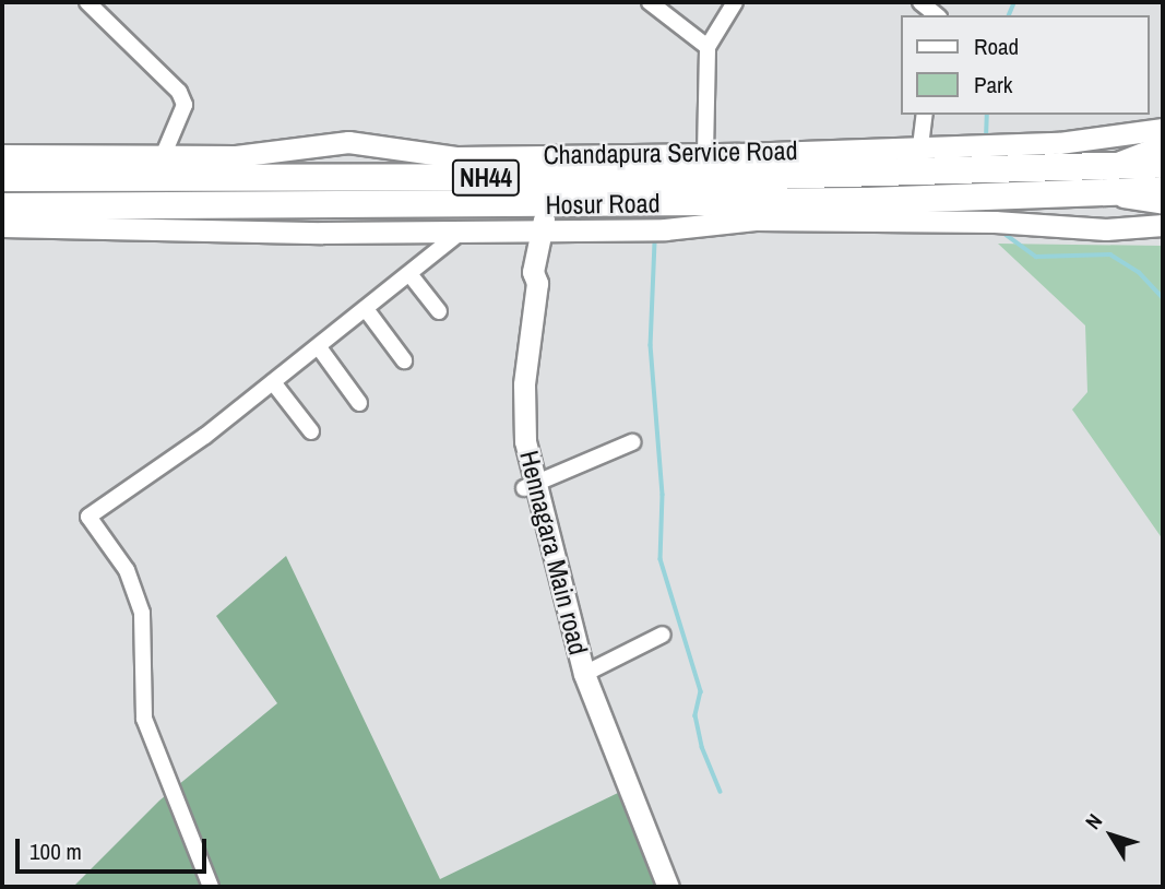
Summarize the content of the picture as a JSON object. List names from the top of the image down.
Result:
{
  "streets": {
    "highway": ["NH44", "Hosur Road"],
    "street": ["Chandapura Service Road", "Hennagara Main road"]
  },
  "crossings": [
    ["Chandapura Service Road", "Hosur Road"],
    ["NH44", "Hosur Road"],
    ["Hosur Road", "Hennagara Main road"]
  ],
  "legend": ["Road", "Park"],
  "scale_bar": "100 m",
  "north": "top left"
}
